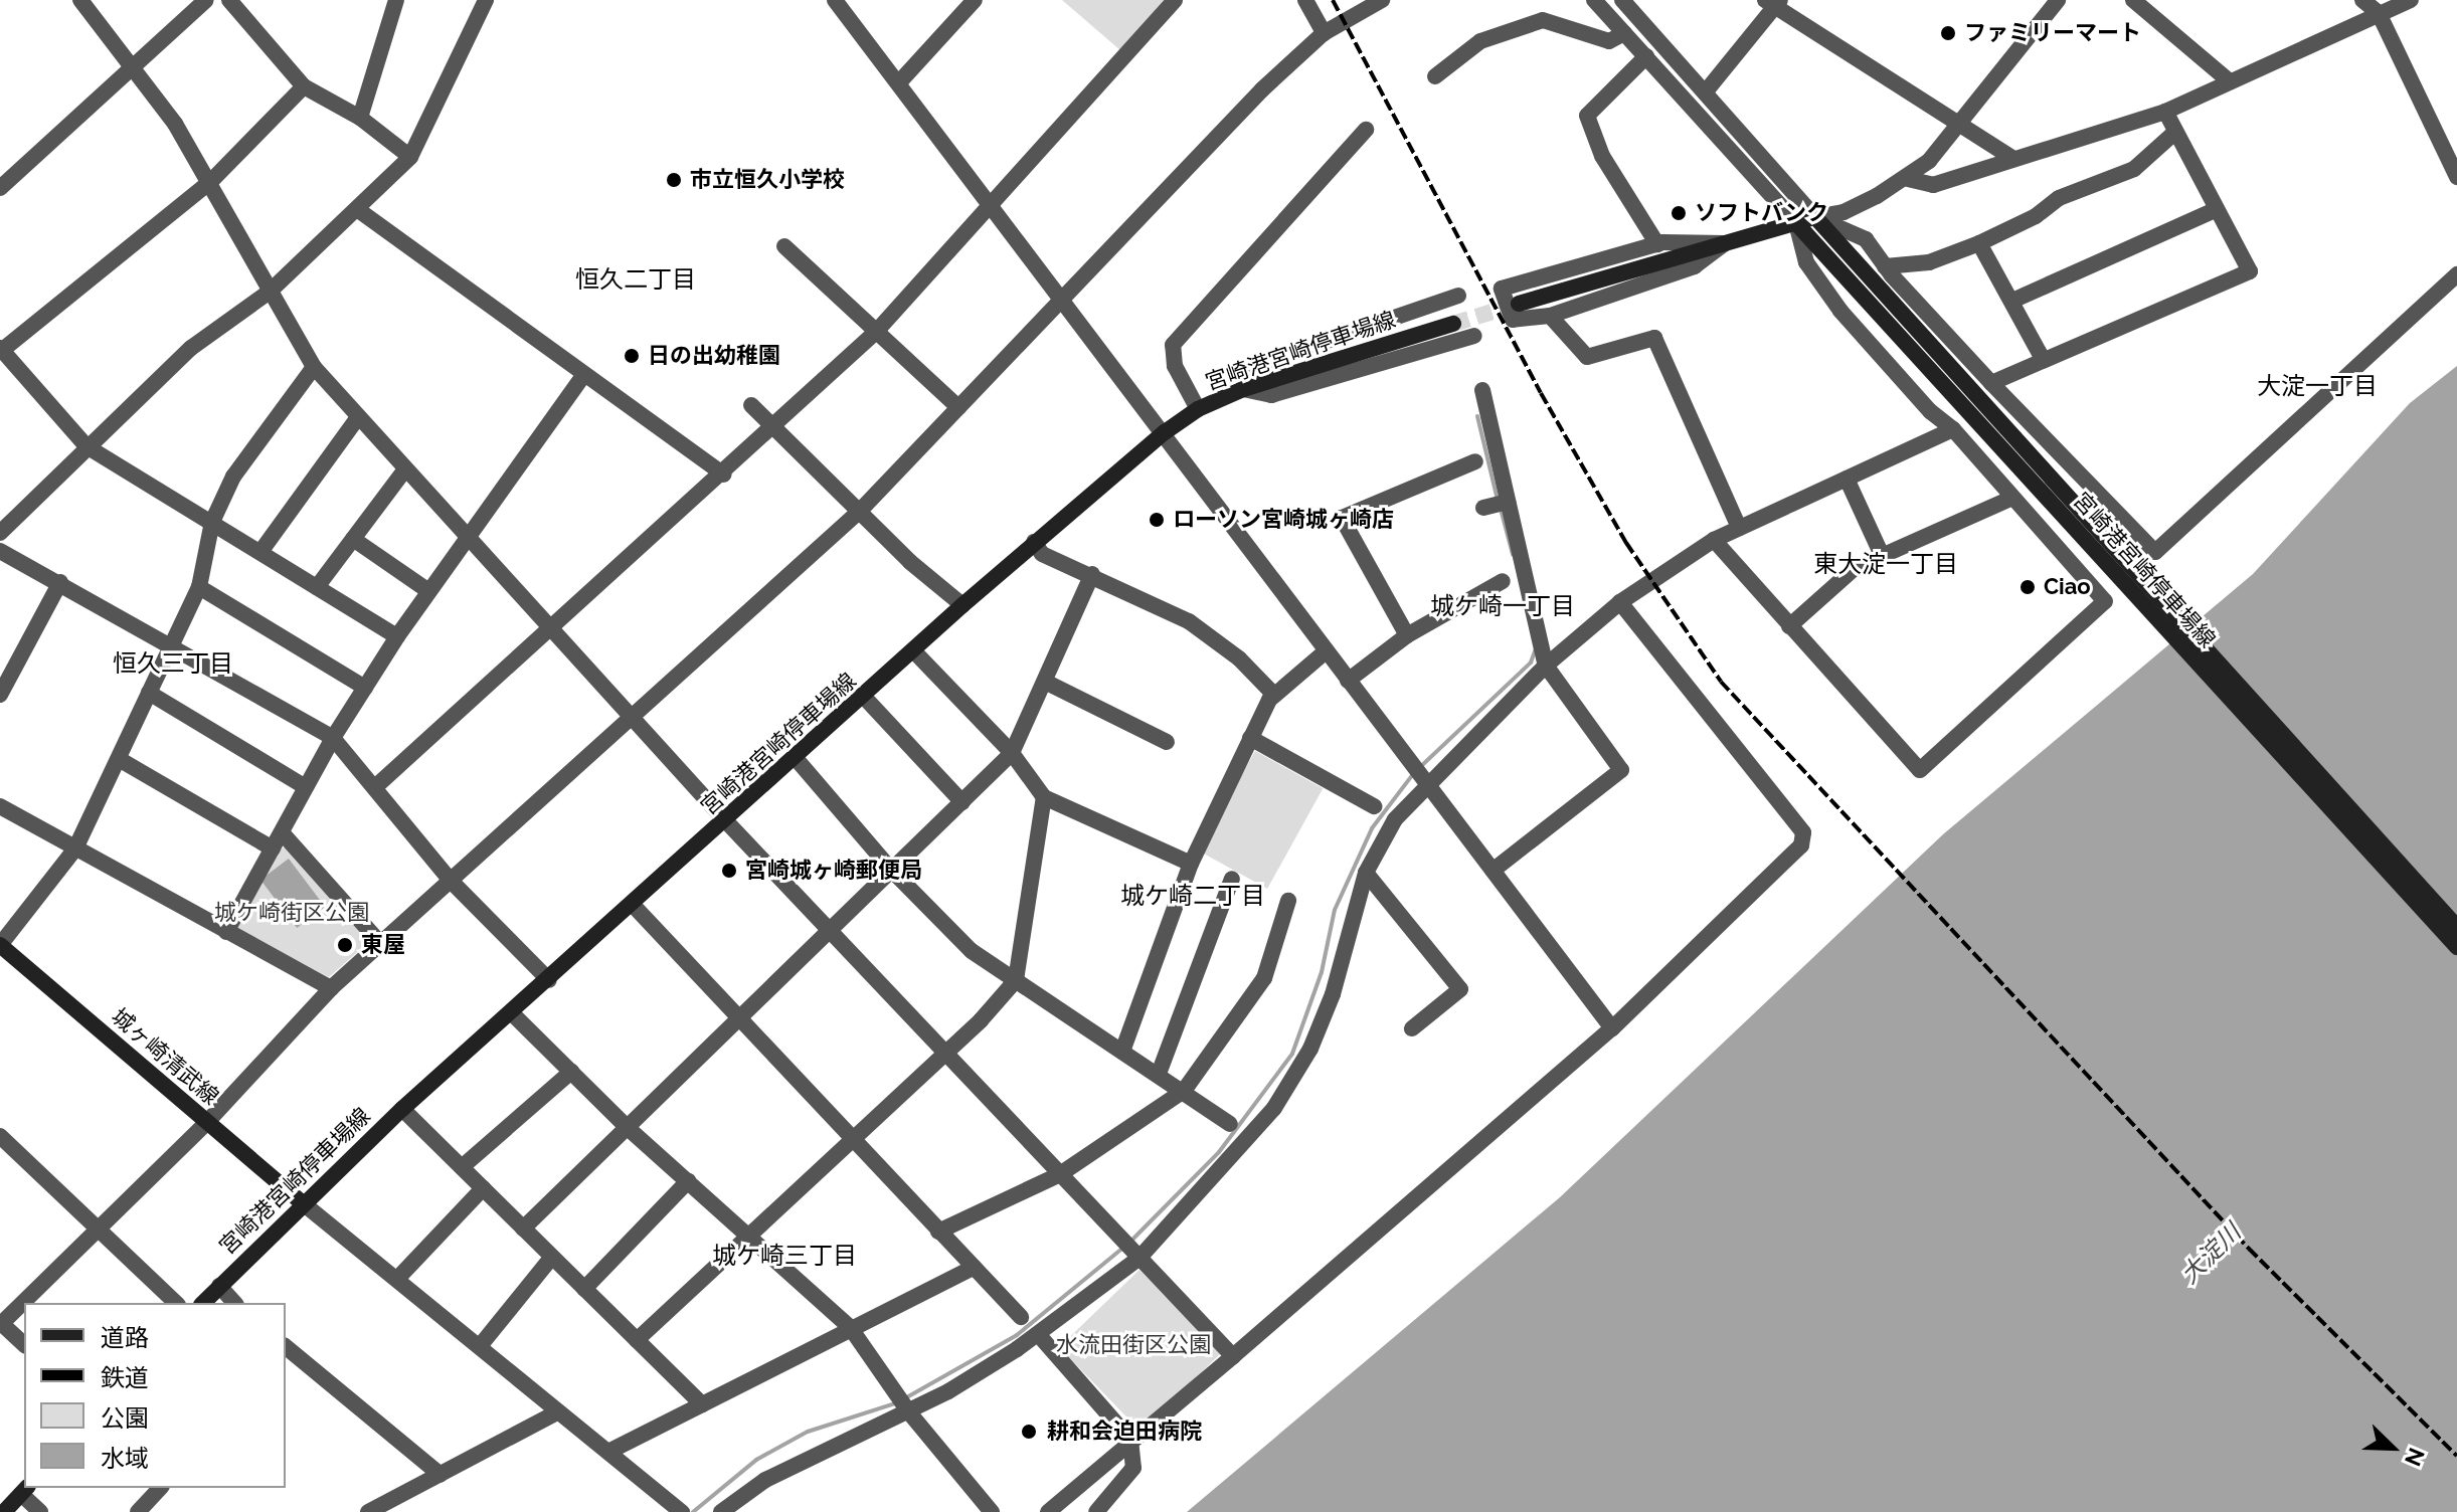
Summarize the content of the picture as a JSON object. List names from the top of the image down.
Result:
{
  "streets": {
    "main road": ["宮崎港宮崎停車場線", "城ヶ崎清武線"]
  },
  "crossings": [
    ["宮崎港宮崎停車場線", "城ヶ崎清武線"]
  ],
  "districts": [
    "恒久二丁目",
    "大淀一丁目",
    "東大淀一丁目",
    "城ケ崎一丁目",
    "恒久三丁目",
    "城ケ崎二丁目",
    "城ケ崎三丁目"
  ],
  "water": ["大淀川"],
  "parks": ["城ケ崎街区公園", "水流田街区公園"],
  "places": [
    "ファミリーマート",
    "市立恒久小学校",
    "ソフトバンク",
    "日の出幼稚園",
    "ローソン宮崎城ヶ崎店",
    "Ciao",
    "宮崎城ヶ崎郵便局",
    "東屋",
    "耕和会迫田病院"
  ],
  "legend": [
    "道路",
    "鉄道",
    "公園",
    "水域"
  ],
  "north": "bottom right"
}
